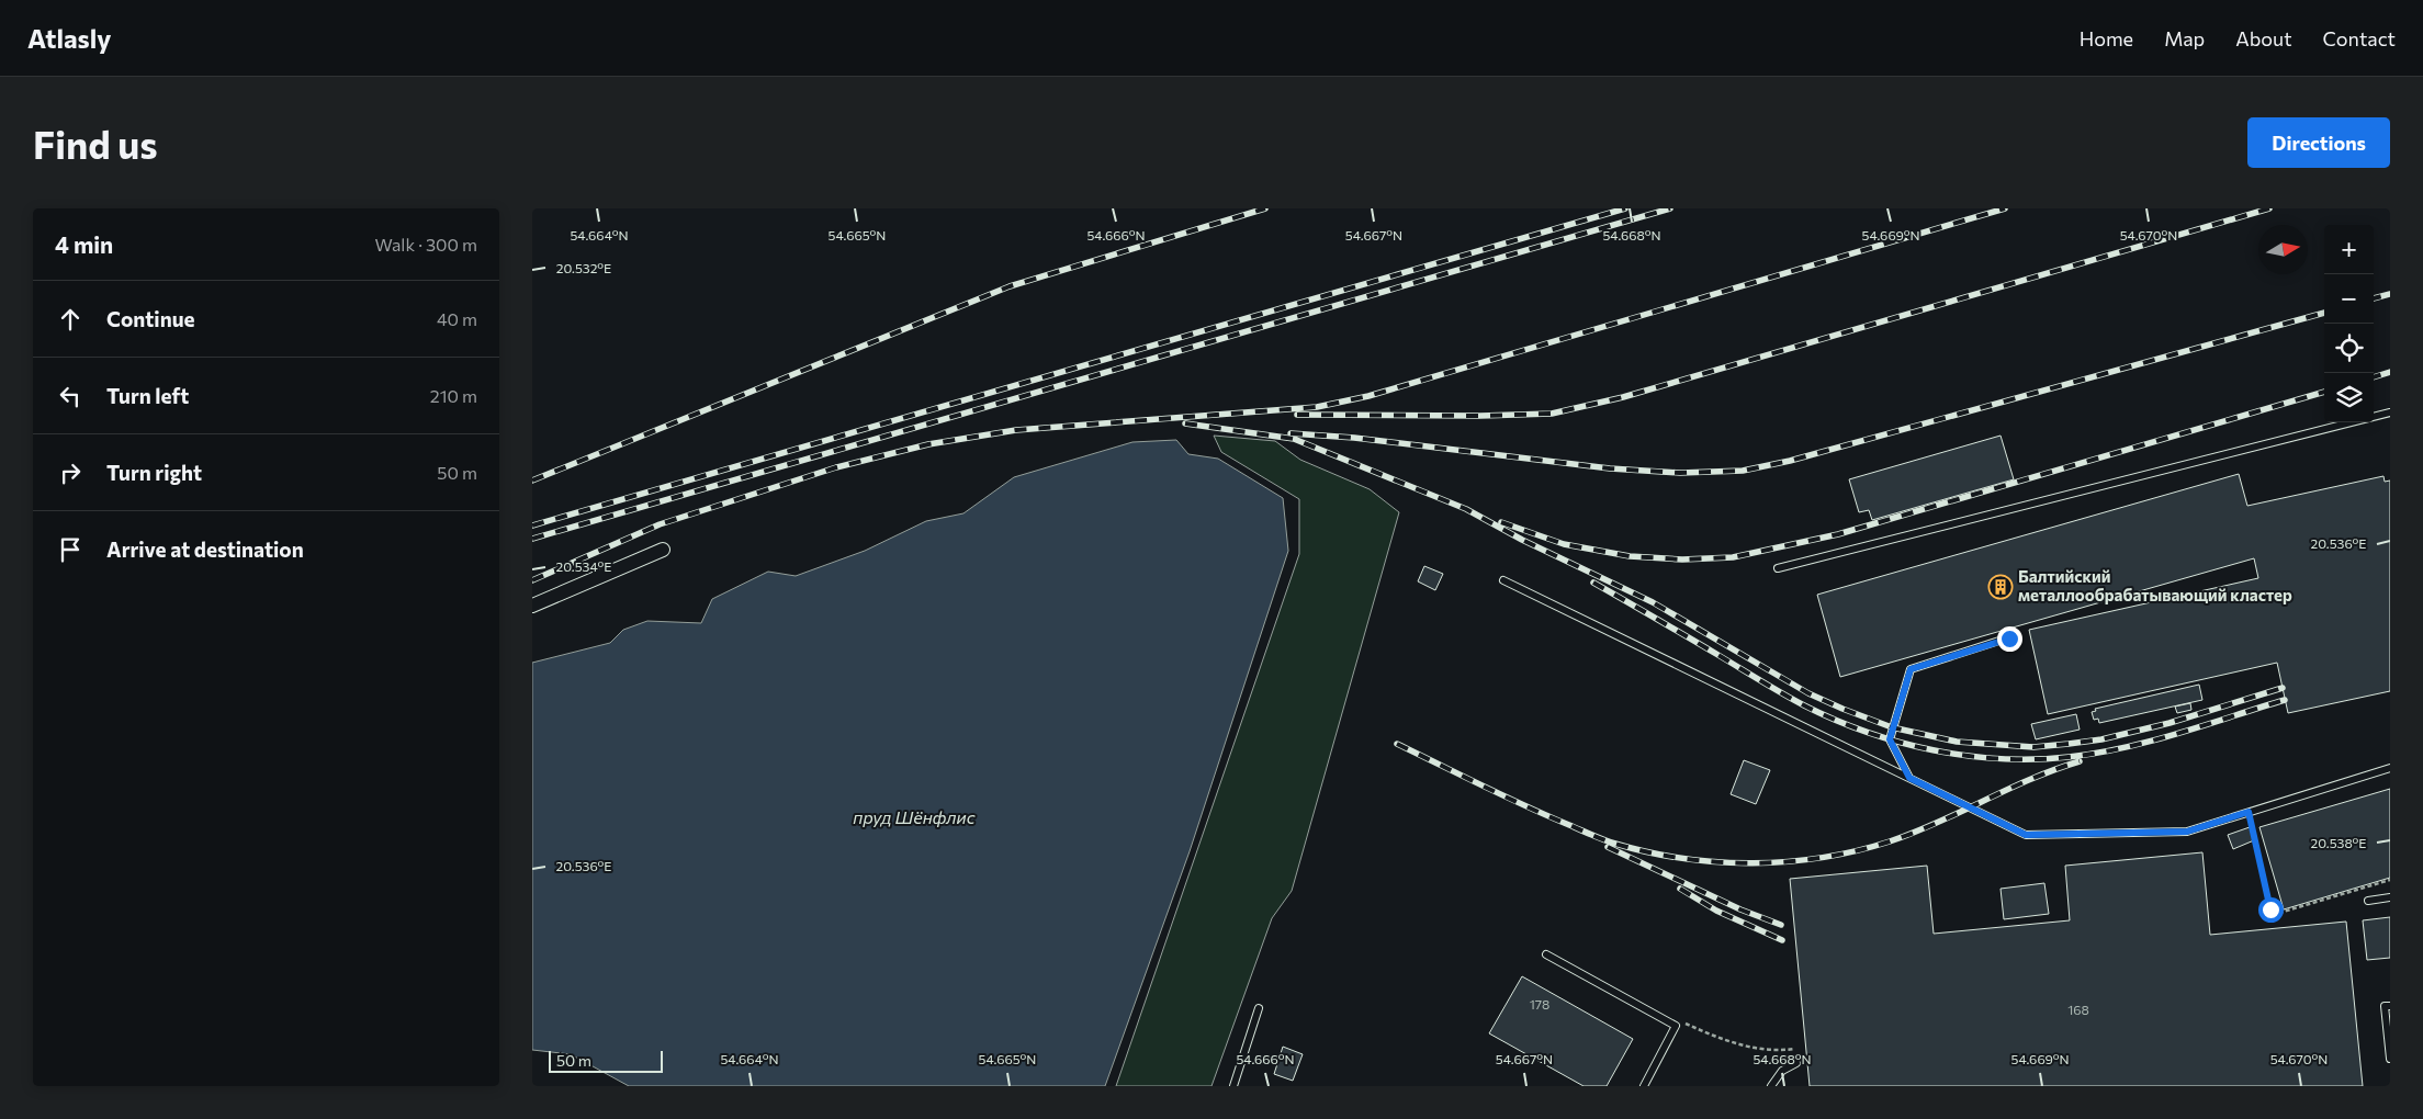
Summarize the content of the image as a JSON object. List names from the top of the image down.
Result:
{
  "water": ["пруд Шёнфлис"],
  "places": {
    "building": ["Балтийский металлообрабатывающий кластер"]
  },
  "house_numbers": ["178", "168"],
  "scale_bar": "50 m",
  "north": "right",
  "page": {
    "header": "Atlasly",
    "nav": [
      "Home",
      "Map",
      "About",
      "Contact"
    ],
    "buttons": "Directions",
    "title": "Find us",
    "heading": ["4 min", "Walk · 300 m"],
    "map_buttons": ["+", "−"],
    "list": [
      ["Continue", "40 m"],
      ["Turn left", "210 m"],
      ["Turn right", "50 m"],
      "Arrive at destination"
    ],
    "scale": "50 m"
  },
  "coordinates": [
    "54.664°N",
    "54.665°N",
    "54.666°N",
    "54.667°N",
    "54.668°N",
    "54.669°N",
    "54.670°N",
    "20.532°E",
    "20.536°E",
    "20.534°E",
    "20.538°E"
  ]
}
